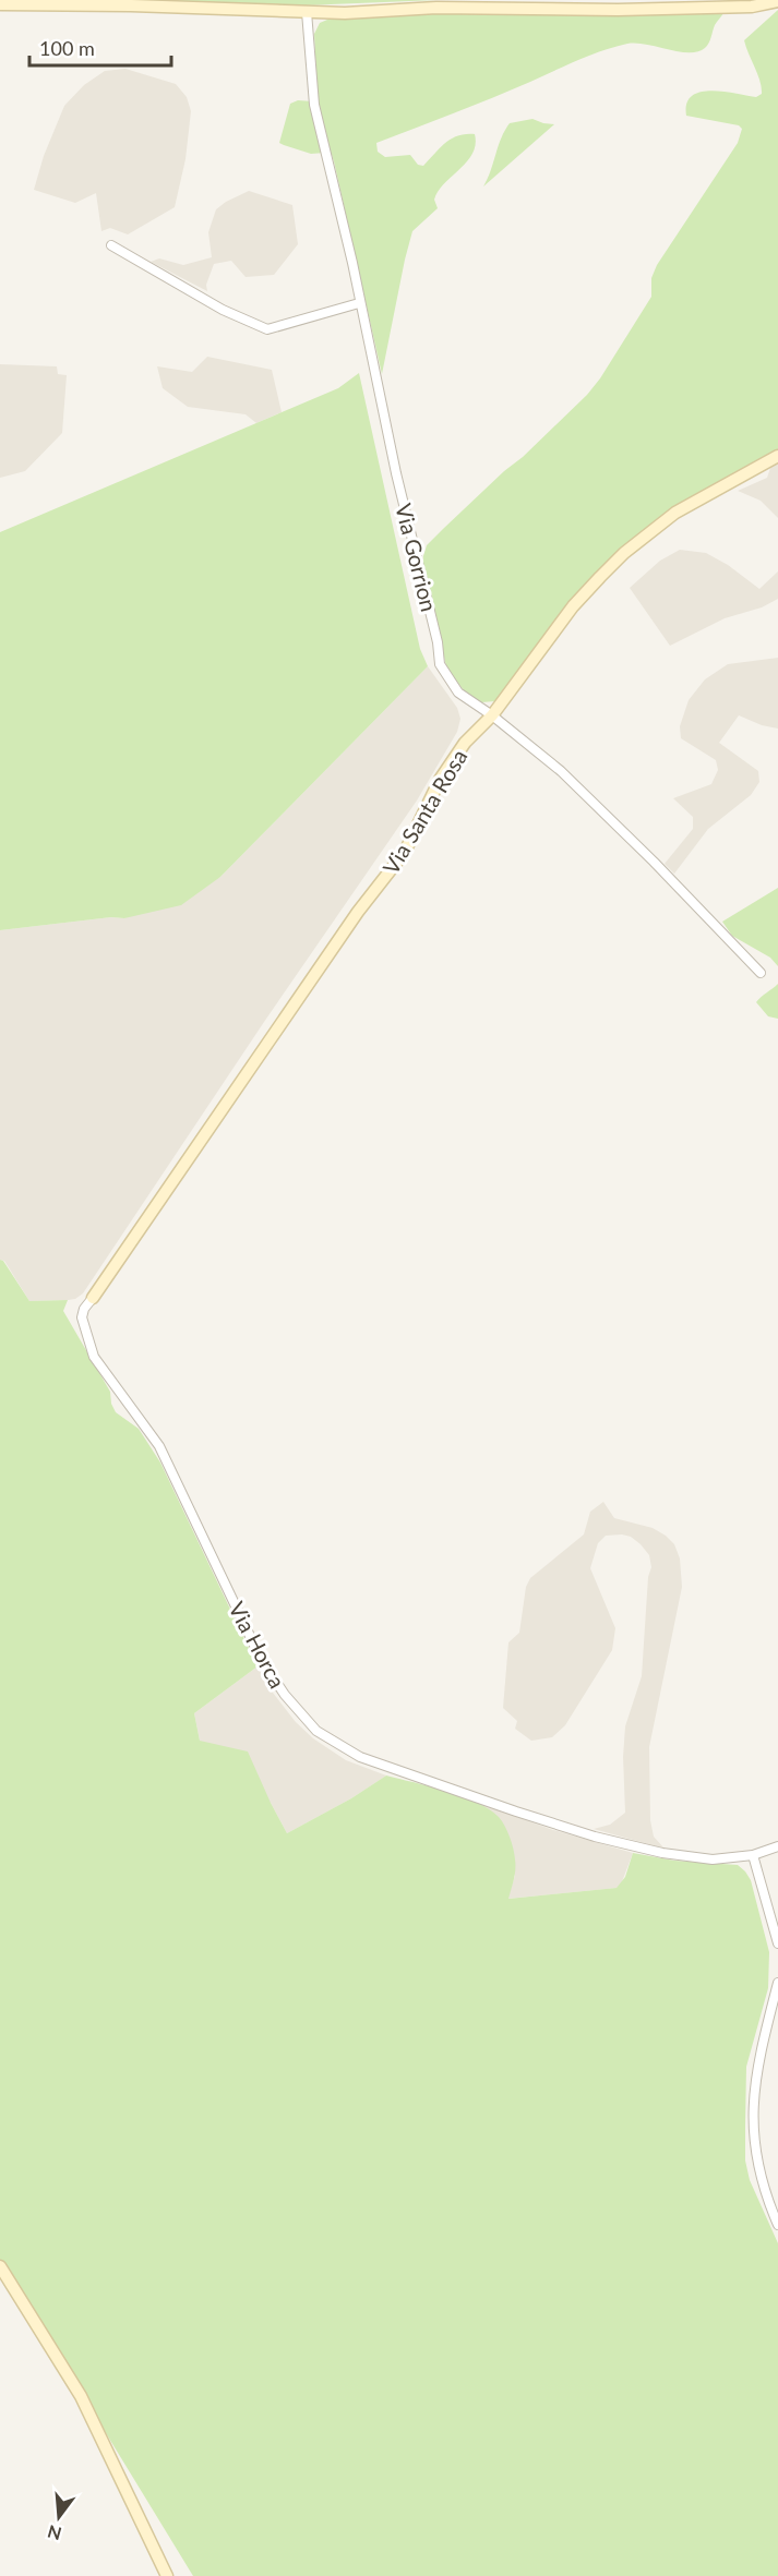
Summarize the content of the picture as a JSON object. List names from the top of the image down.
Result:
{
  "streets": {
    "street": ["Via Gorrion", "Via Santa Rosa", "Via Horca"]
  },
  "crossings": [
    ["Via Gorrion", "Via Santa Rosa"],
    ["Via Santa Rosa", "Via Horca"]
  ],
  "scale_bar": "100 m",
  "north": "bottom"
}
